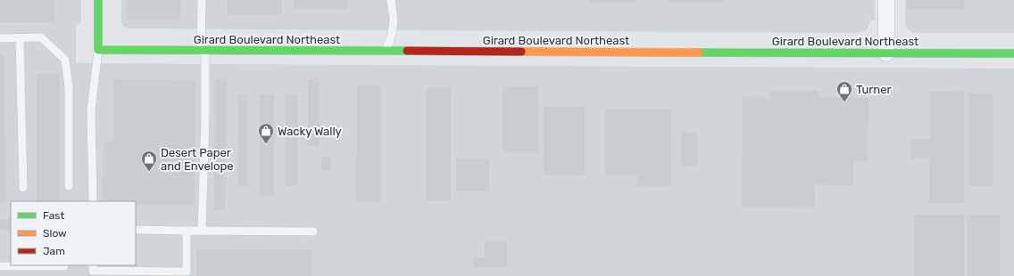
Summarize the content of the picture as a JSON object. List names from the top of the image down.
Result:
{
  "streets": {
    "street": ["Girard Boulevard Northeast"]
  },
  "places": {
    "shop": ["Turner", "Wacky Wally", "Desert Paper and Envelope"]
  },
  "legend": ["Fast", "Slow", "Jam"]
}
